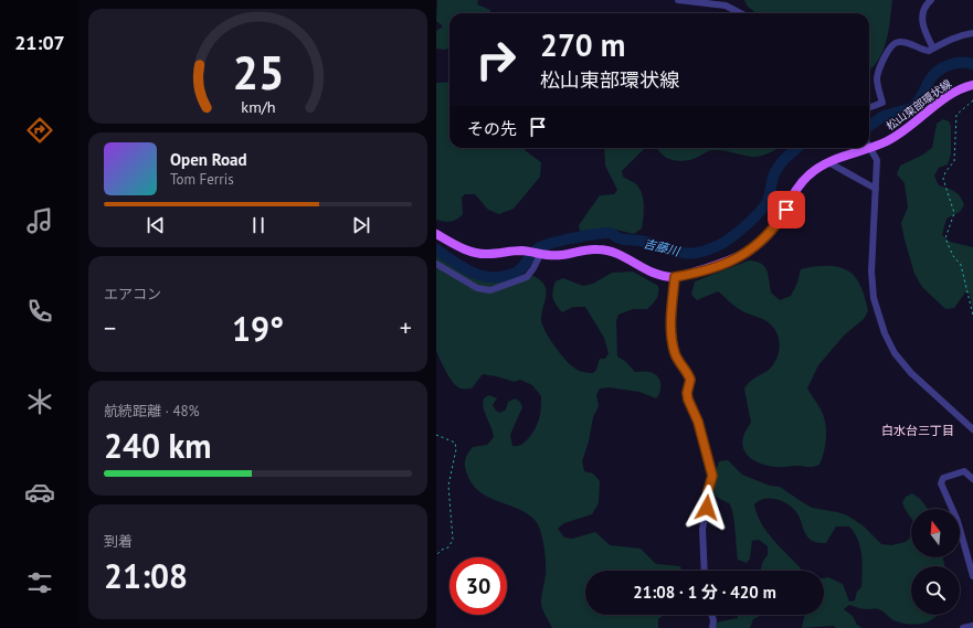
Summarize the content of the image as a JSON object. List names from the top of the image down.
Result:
{
  "streets": {
    "main road": ["松山東部環状線"]
  },
  "districts": ["白水台三丁目"],
  "water": ["吉藤川"],
  "north": "top",
  "page": {
    "tabs": "21:07",
    "turn": ["270 m", "松山東部環状線"],
    "then": "その先",
    "song": ["Open Road", "Tom Ferris"],
    "tile": [
      "エアコン",
      ["航続距離 · 48%", "240 km"],
      ["到着", "21:08"]
    ],
    "heat": ["−", "19°", "+"],
    "limit": "30",
    "trip": "21:08 · 1 分 · 420 m",
    "gauge": ["25", "km/h"]
  }
}
